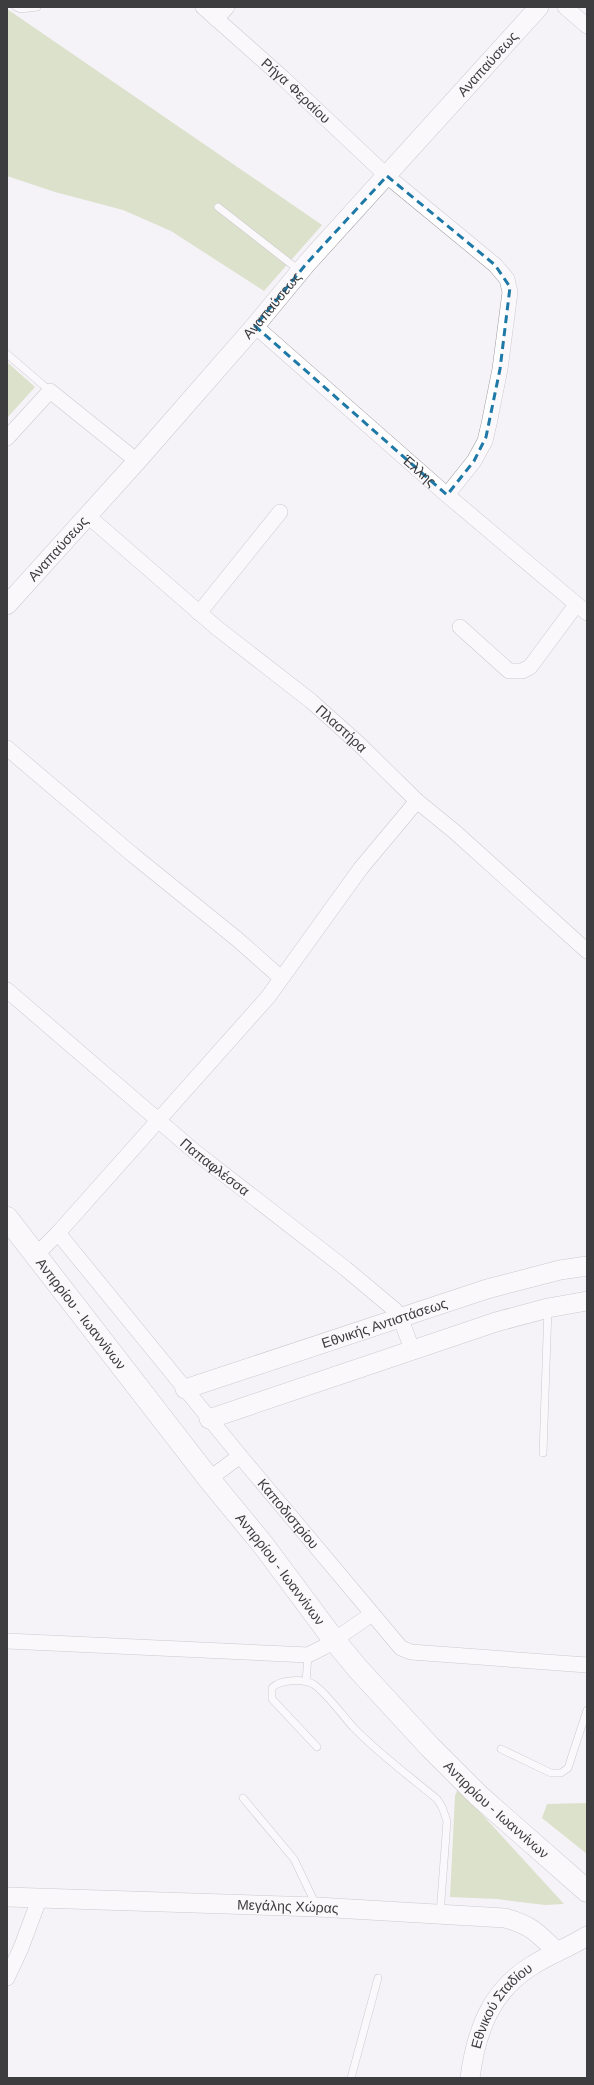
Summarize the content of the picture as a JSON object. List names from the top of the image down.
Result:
{
  "streets": {
    "main road": ["Αντιρρίου - Ιωαννίνων"],
    "street": [
      "Αναπαύσεως",
      "Ρήγα Φεραίου",
      "Έλλης",
      "Πλαστήρα",
      "Παπαφλέσσα",
      "Εθνικής Αντιστάσεως",
      "Καποδιστρίου",
      "Μεγάλης Χώρας",
      "Εθνικού Σταδίου"
    ]
  },
  "crossings": [
    ["Αναπαύσεως", "Ρήγα Φεραίου"],
    ["Αναπαύσεως", "Έλλης"],
    ["Αναπαύσεως", "Πλαστήρα"],
    ["Ρήγα Φεραίου", "Έλλης"],
    ["Παπαφλέσσα", "Εθνικής Αντιστάσεως"],
    ["Εθνικής Αντιστάσεως", "Καποδιστρίου"],
    ["Μεγάλης Χώρας", "Εθνικού Σταδίου"]
  ]
}
